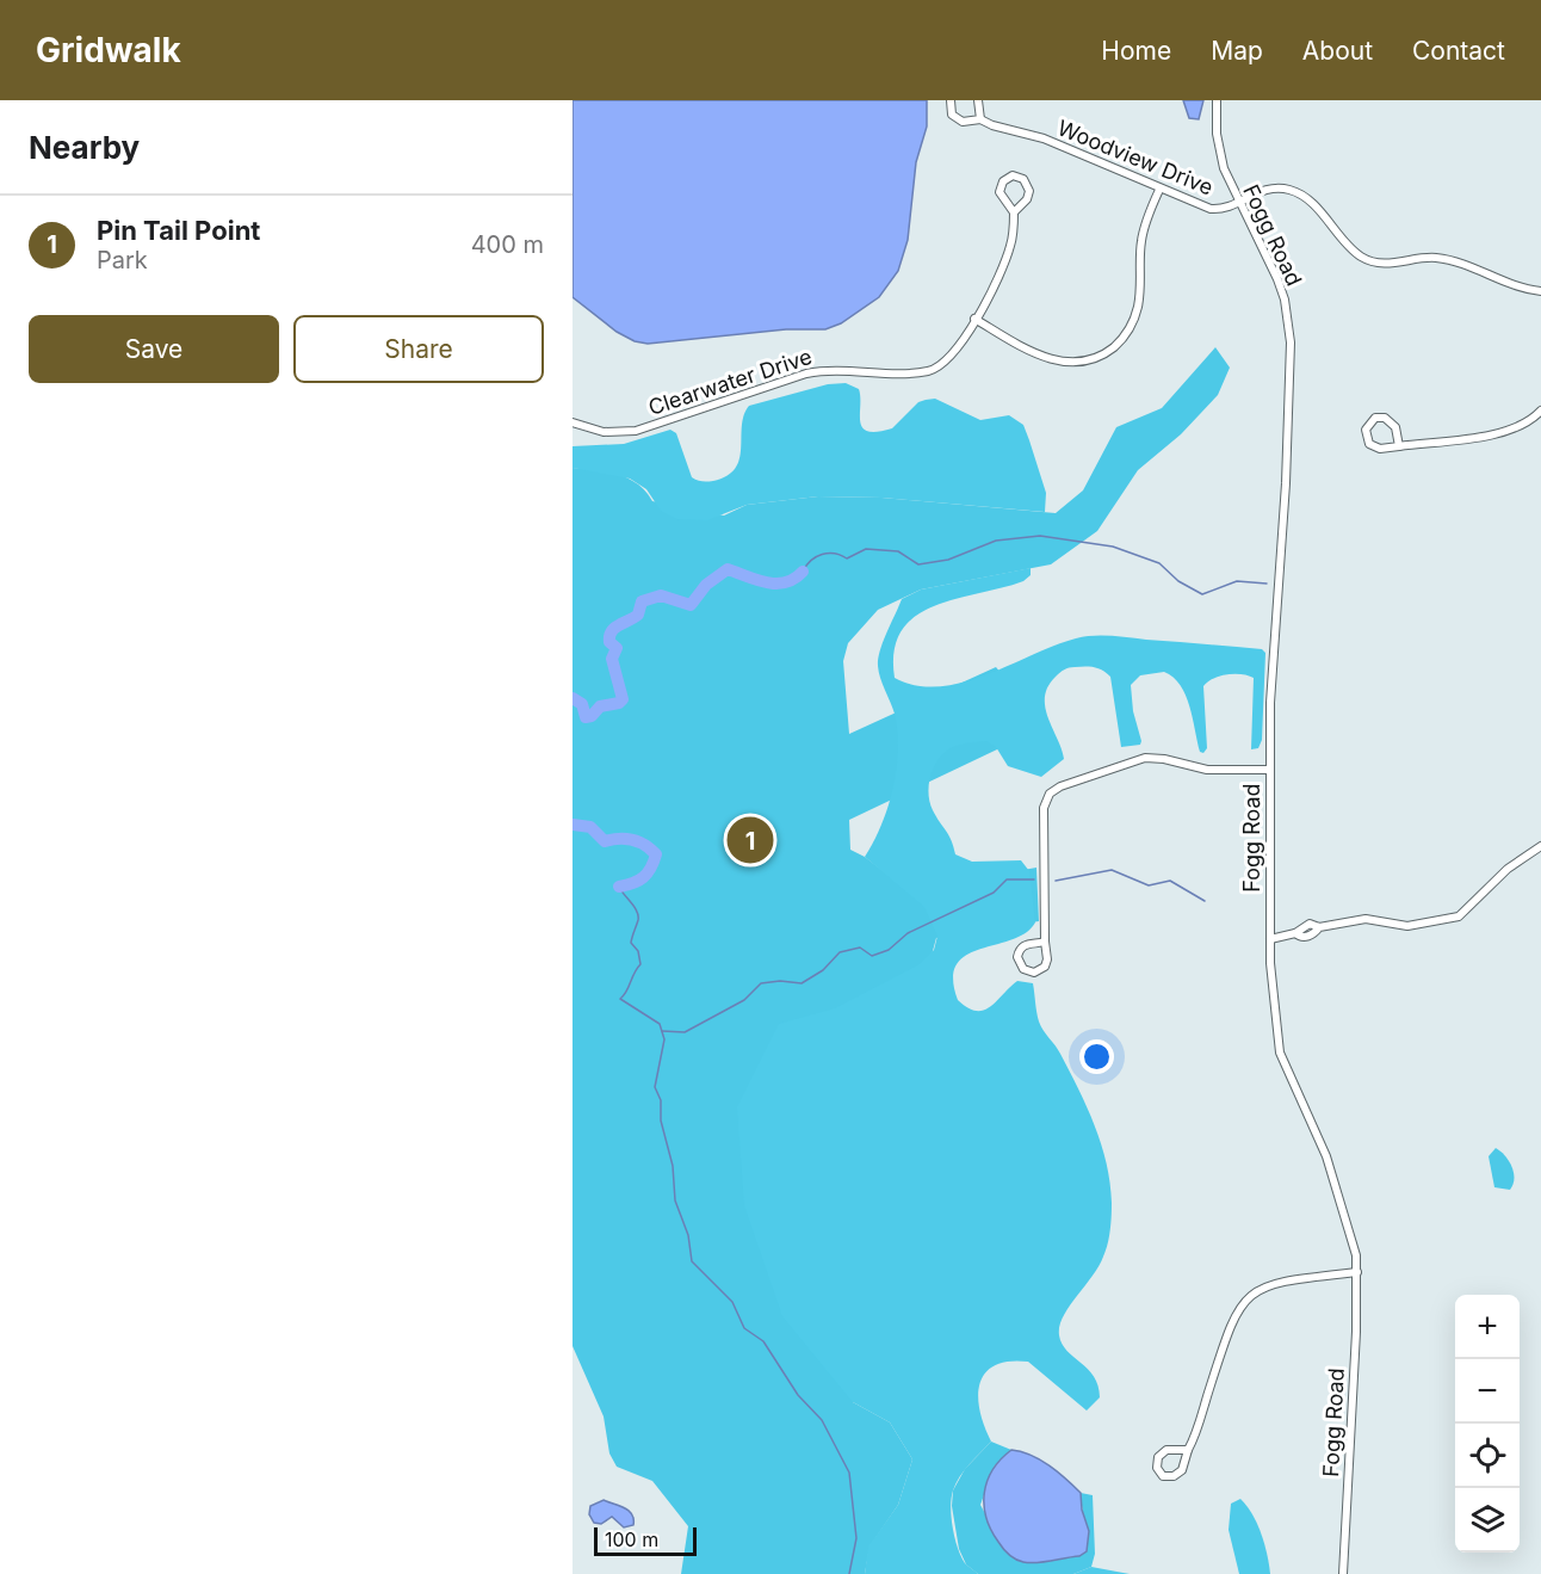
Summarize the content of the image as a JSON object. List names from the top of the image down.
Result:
{
  "streets": {
    "street": ["Woodview Drive", "Fogg Road", "Clearwater Drive"]
  },
  "crossings": [
    ["Woodview Drive", "Fogg Road"]
  ],
  "scale_bar": "100 m",
  "page": {
    "header": "Gridwalk",
    "nav": [
      "Home",
      "Map",
      "About",
      "Contact"
    ],
    "heading": "Nearby",
    "list": [
      {
        "mark": "1",
        "name": "Pin Tail Point",
        "note": "Park",
        "value": "400 m"
      }
    ],
    "buttons": ["Save", "Share"],
    "pins": "1",
    "map_buttons": ["+", "−"],
    "scale": "100 m"
  }
}
